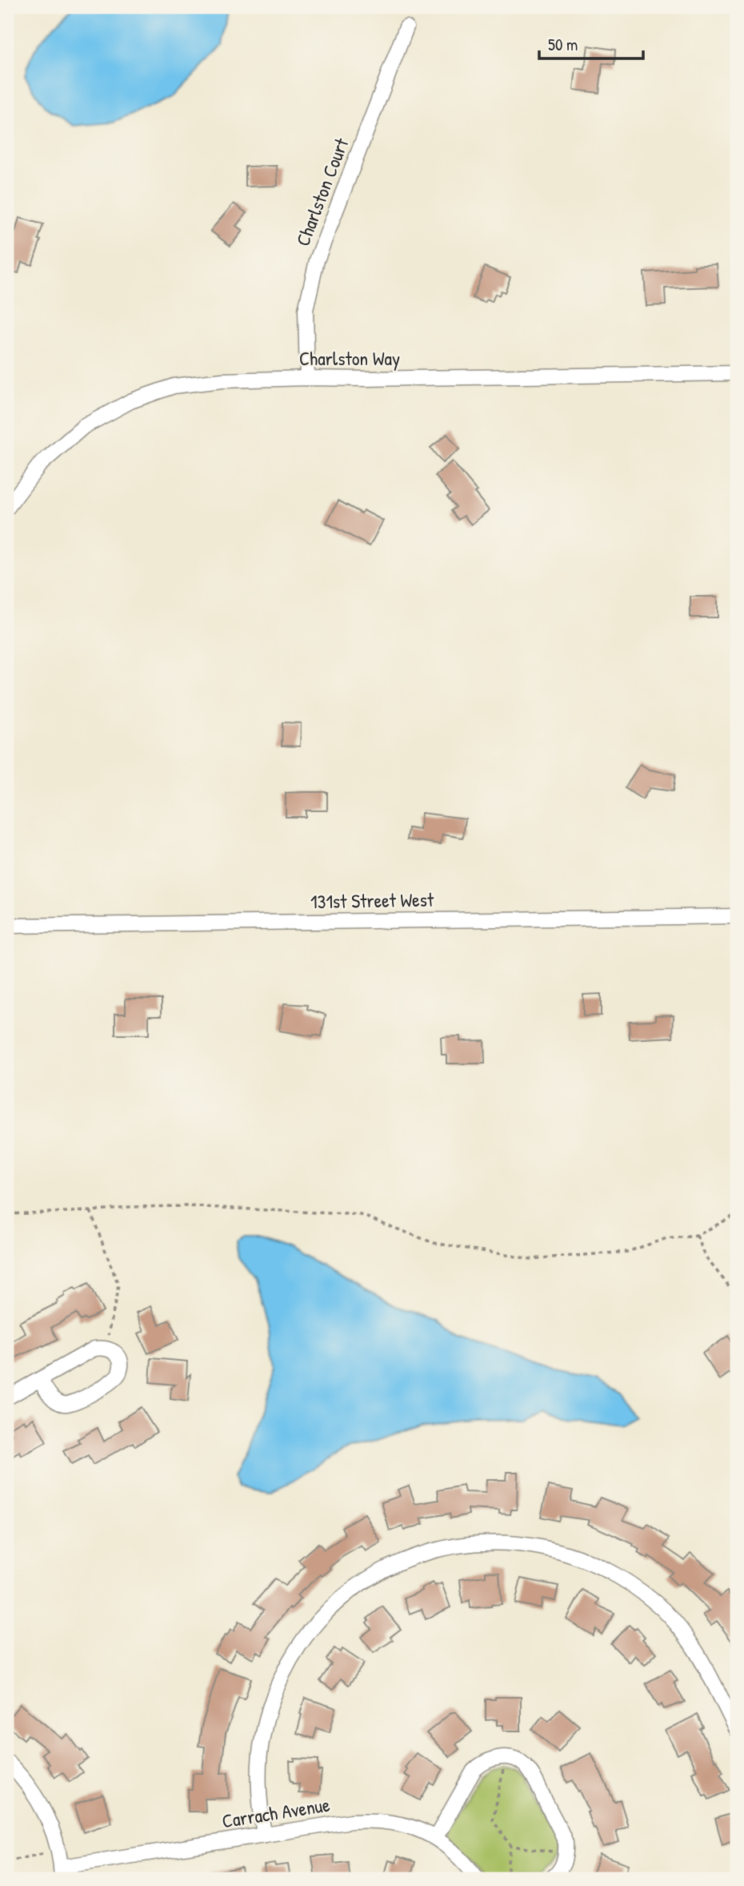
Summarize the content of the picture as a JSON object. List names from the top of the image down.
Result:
{
  "streets": {
    "street": [
      "Charlston Court",
      "Charlston Way",
      "131st Street West",
      "Carrach Avenue"
    ]
  },
  "crossings": [
    ["Charlston Court", "Charlston Way"]
  ],
  "scale_bar": "50 m"
}
